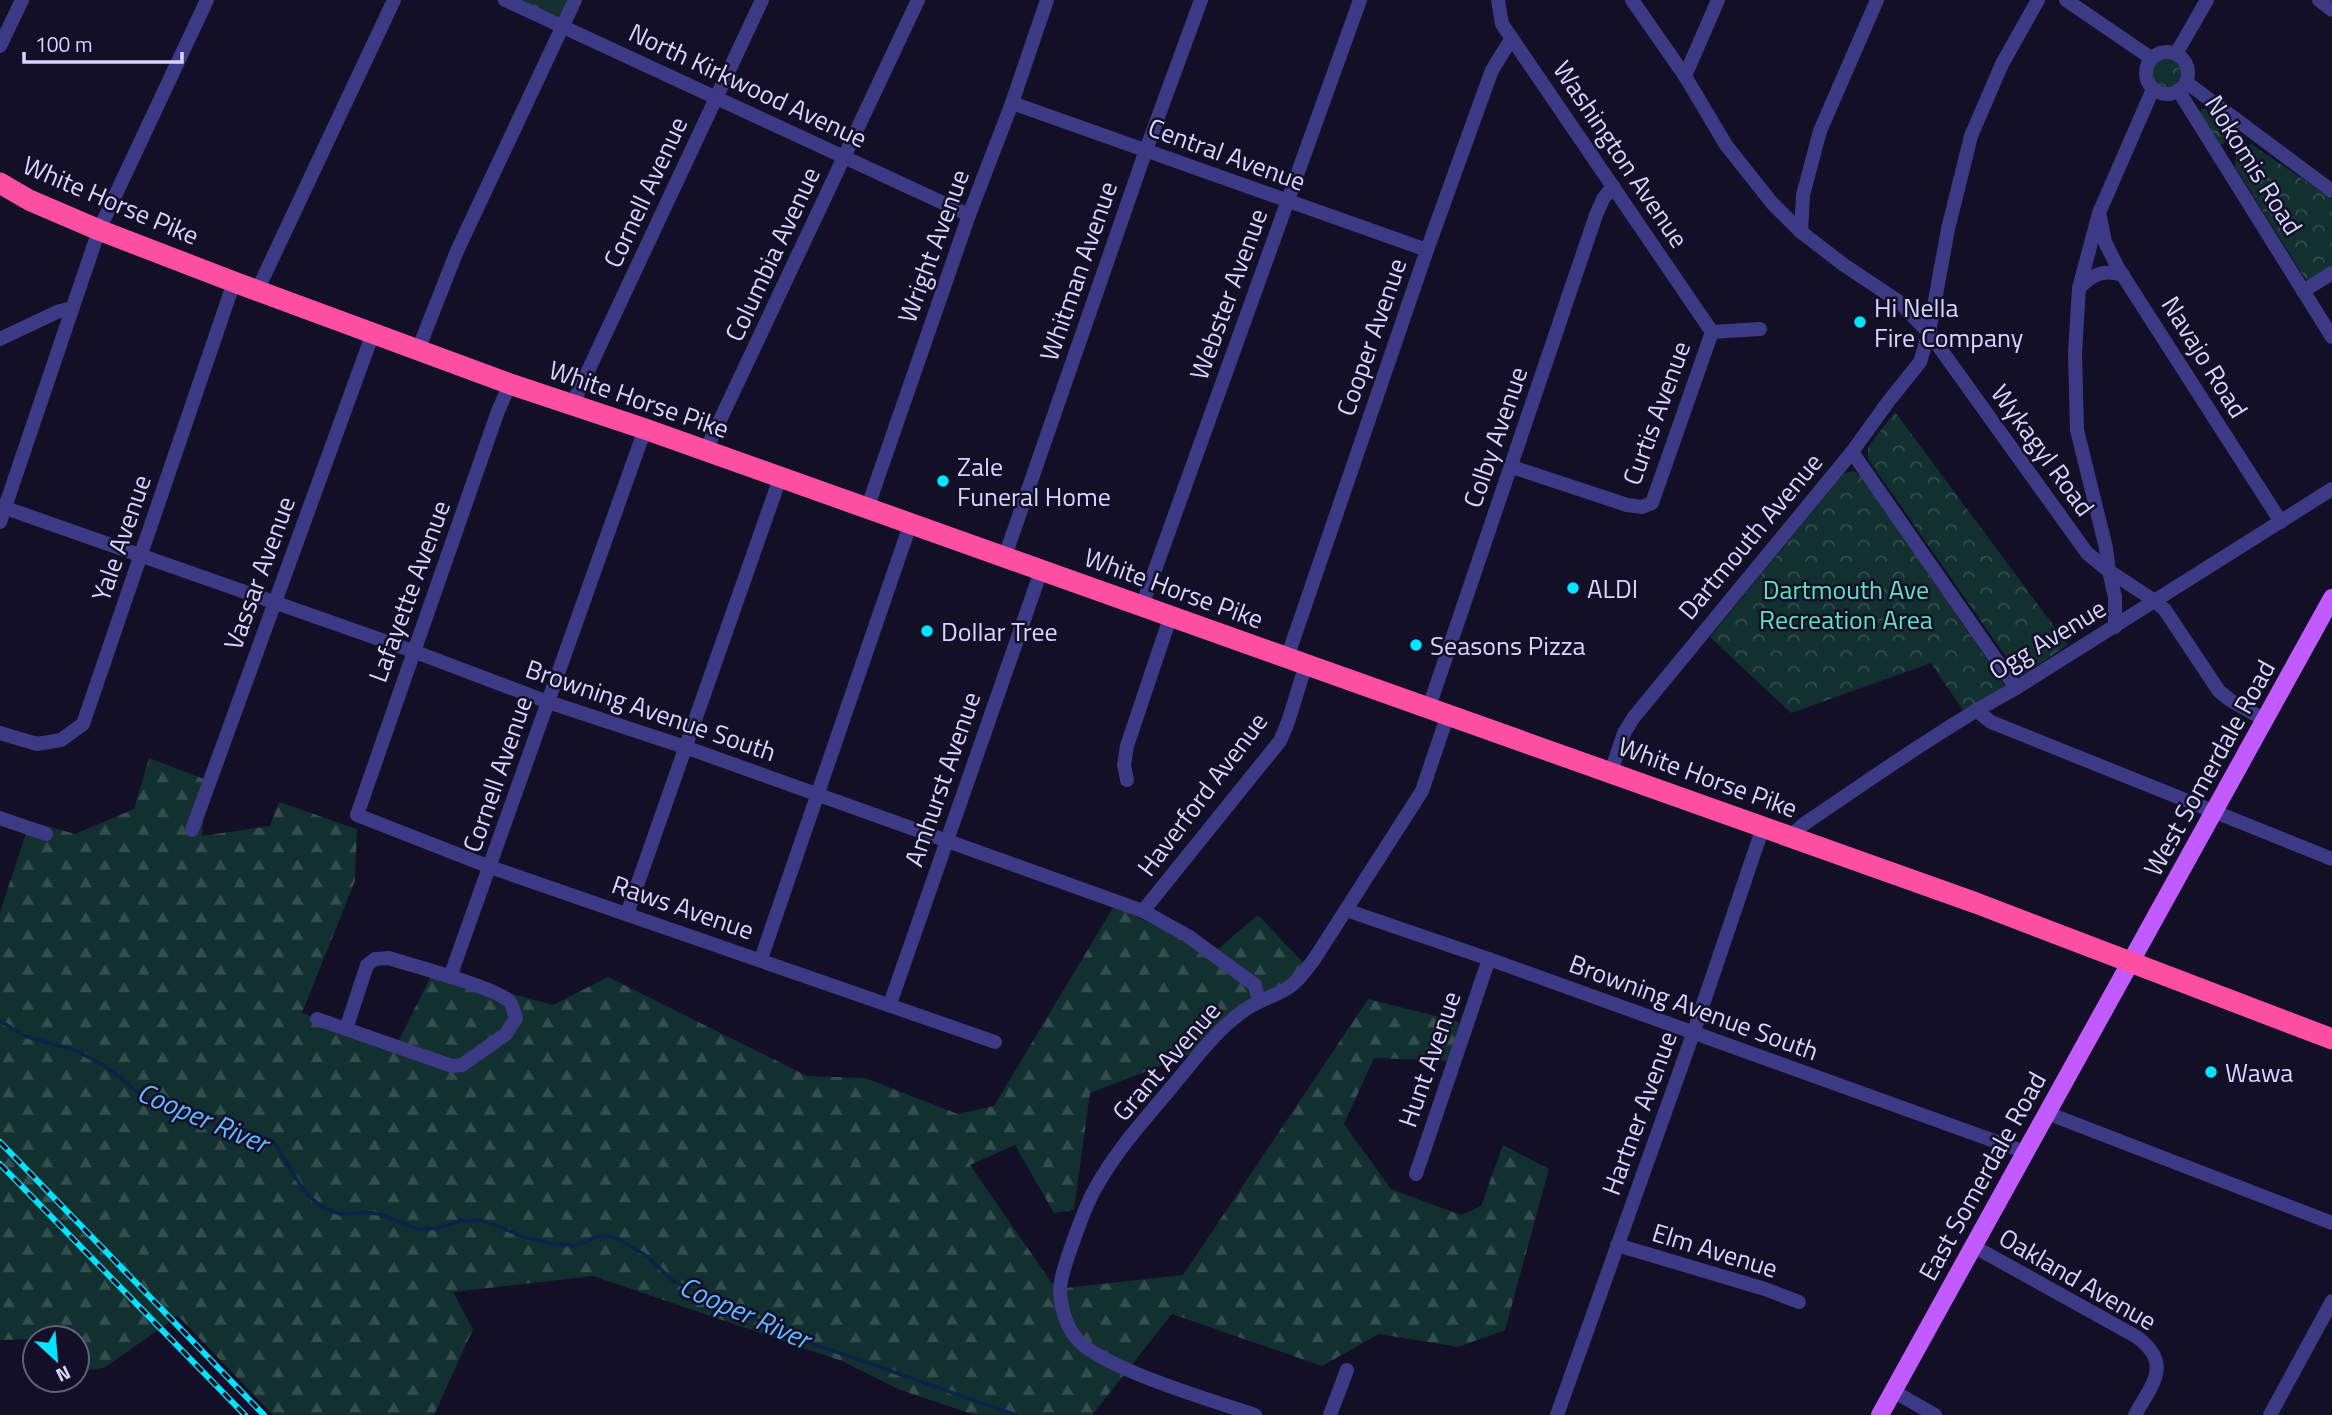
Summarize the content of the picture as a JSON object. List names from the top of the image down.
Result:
{
  "streets": {
    "highway": ["White Horse Pike"],
    "main road": ["West Somerdale Road", "East Somerdale Road"],
    "street": [
      "North Kirkwood Avenue",
      "Central Avenue",
      "Washington Avenue",
      "Nokomis Road",
      "Cornell Avenue",
      "Wright Avenue",
      "Columbia Avenue",
      "Whitman Avenue",
      "Webster Avenue",
      "Cooper Avenue",
      "Navajo Road",
      "Curtis Avenue",
      "Colby Avenue",
      "Wykagyl Road",
      "Dartmouth Avenue",
      "Yale Avenue",
      "Vassar Avenue",
      "Lafayette Avenue",
      "Ogg Avenue",
      "Browning Avenue South",
      "Amhurst Avenue",
      "Haverford Avenue",
      "Raws Avenue",
      "Hunt Avenue",
      "Grant Avenue",
      "Hartner Avenue",
      "Elm Avenue",
      "Oakland Avenue"
    ]
  },
  "crossings": [
    ["North Kirkwood Avenue", "Cornell Avenue"],
    ["North Kirkwood Avenue", "Wright Avenue"],
    ["North Kirkwood Avenue", "Columbia Avenue"],
    ["Central Avenue", "Wright Avenue"],
    ["Central Avenue", "Whitman Avenue"],
    ["Central Avenue", "Webster Avenue"],
    ["Central Avenue", "Cooper Avenue"],
    ["Washington Avenue", "Cooper Avenue"],
    ["Washington Avenue", "Curtis Avenue"],
    ["Washington Avenue", "Colby Avenue"],
    ["Cornell Avenue", "White Horse Pike"],
    ["Cornell Avenue", "Browning Avenue South"],
    ["Cornell Avenue", "Raws Avenue"],
    ["White Horse Pike", "Wright Avenue"],
    ["White Horse Pike", "Columbia Avenue"],
    ["White Horse Pike", "Whitman Avenue"],
    ["White Horse Pike", "Webster Avenue"],
    ["White Horse Pike", "Cooper Avenue"],
    ["White Horse Pike", "Colby Avenue"],
    ["White Horse Pike", "Dartmouth Avenue"],
    ["White Horse Pike", "Yale Avenue"],
    ["White Horse Pike", "Vassar Avenue"],
    ["White Horse Pike", "Lafayette Avenue"],
    ["White Horse Pike", "Ogg Avenue"],
    ["White Horse Pike", "West Somerdale Road"],
    ["White Horse Pike", "Amhurst Avenue"],
    ["White Horse Pike", "Haverford Avenue"],
    ["White Horse Pike", "Grant Avenue"],
    ["White Horse Pike", "Hartner Avenue"],
    ["White Horse Pike", "East Somerdale Road"],
    ["Cooper Avenue", "Haverford Avenue"],
    ["Navajo Road", "Ogg Avenue"],
    ["Curtis Avenue", "Colby Avenue"],
    ["Colby Avenue", "Grant Avenue"],
    ["Wykagyl Road", "Dartmouth Avenue"],
    ["Wykagyl Road", "Ogg Avenue"],
    ["Wykagyl Road", "West Somerdale Road"],
    ["Yale Avenue", "Browning Avenue South"],
    ["Vassar Avenue", "Browning Avenue South"],
    ["Lafayette Avenue", "Browning Avenue South"],
    ["Lafayette Avenue", "Raws Avenue"],
    ["Browning Avenue South", "Amhurst Avenue"],
    ["Browning Avenue South", "Haverford Avenue"],
    ["Browning Avenue South", "Hunt Avenue"],
    ["Browning Avenue South", "Grant Avenue"],
    ["Browning Avenue South", "Hartner Avenue"],
    ["Browning Avenue South", "East Somerdale Road"],
    ["West Somerdale Road", "East Somerdale Road"],
    ["Amhurst Avenue", "Raws Avenue"],
    ["Hartner Avenue", "Elm Avenue"],
    ["East Somerdale Road", "Oakland Avenue"]
  ],
  "water": ["Cooper River"],
  "parks": ["Dartmouth Ave Recreation Area"],
  "places": [
    "Hi Nella Fire Company",
    "Zale Funeral Home",
    "ALDI",
    "Dollar Tree",
    "Seasons Pizza",
    "Wawa"
  ],
  "scale_bar": "100 m",
  "north": "bottom right"
}
